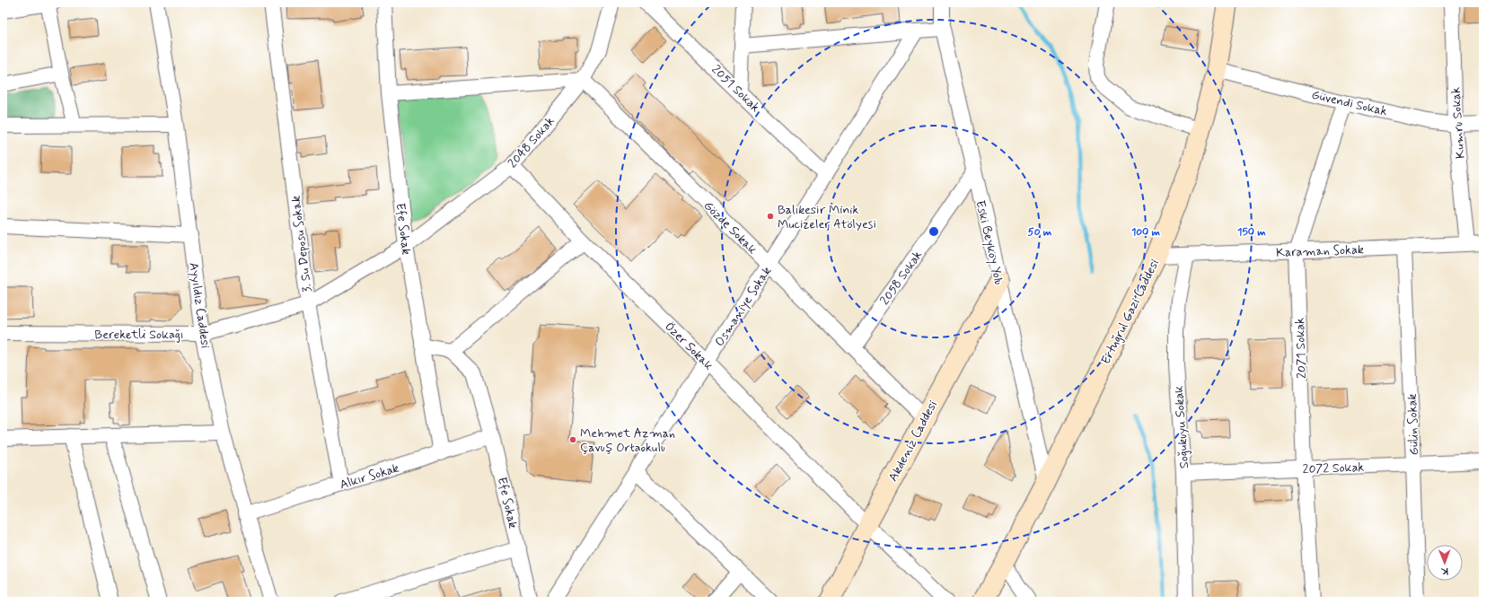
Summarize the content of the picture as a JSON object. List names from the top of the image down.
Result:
{
  "streets": {
    "main road": ["Ertuğrul Gazi Caddesi", "Akdeniz Caddesi"],
    "street": [
      "2051 Sokak",
      "Güvendi Sokak",
      "Kumru Sokak",
      "2048 Sokak",
      "Gözde Sokak",
      "Efe Sokak",
      "Eski Beyköy Yolu",
      "3. Su Deposu Sokak",
      "Karaman Sokak",
      "2058 Sokak",
      "Ayyıldız Caddesi",
      "Osmaniye Sokak",
      "Bereketli Sokağı",
      "Özer Sokak",
      "2071 Sokak",
      "Gülin Sokak",
      "Soğukuyu Sokak",
      "2072 Sokak",
      "Alkır Sokak"
    ]
  },
  "crossings": [
    ["2051 Sokak", "Osmaniye Sokak"],
    ["Güvendi Sokak", "Kumru Sokak"],
    ["Güvendi Sokak", "Ertuğrul Gazi Caddesi"],
    ["Güvendi Sokak", "2071 Sokak"],
    ["Kumru Sokak", "Karaman Sokak"],
    ["2048 Sokak", "Gözde Sokak"],
    ["2048 Sokak", "Efe Sokak"],
    ["2048 Sokak", "Bereketli Sokağı"],
    ["2048 Sokak", "Özer Sokak"],
    ["Gözde Sokak", "2058 Sokak"],
    ["Gözde Sokak", "Osmaniye Sokak"],
    ["Gözde Sokak", "Akdeniz Caddesi"],
    ["Efe Sokak", "Bereketli Sokağı"],
    ["Efe Sokak", "Alkır Sokak"],
    ["Eski Beyköy Yolu", "2058 Sokak"],
    ["Eski Beyköy Yolu", "Ertuğrul Gazi Caddesi"],
    ["Eski Beyköy Yolu", "Akdeniz Caddesi"],
    ["3. Su Deposu Sokak", "Bereketli Sokağı"],
    ["3. Su Deposu Sokak", "Alkır Sokak"],
    ["Karaman Sokak", "Ertuğrul Gazi Caddesi"],
    ["Karaman Sokak", "2071 Sokak"],
    ["Karaman Sokak", "Gülin Sokak"],
    ["Karaman Sokak", "Soğukuyu Sokak"],
    ["Ayyıldız Caddesi", "Bereketli Sokağı"],
    ["Ayyıldız Caddesi", "Alkır Sokak"],
    ["Osmaniye Sokak", "Özer Sokak"],
    ["Özer Sokak", "Akdeniz Caddesi"],
    ["2071 Sokak", "2072 Sokak"],
    ["Gülin Sokak", "2072 Sokak"],
    ["Soğukuyu Sokak", "2072 Sokak"]
  ],
  "places": ["Balıkesir Minik Mucizeler Atölyesi", "Mehmet Azman Çavuş Ortaokulu"],
  "north": "bottom",
  "rings": ["50 m", "100 m", "150 m"]
}
